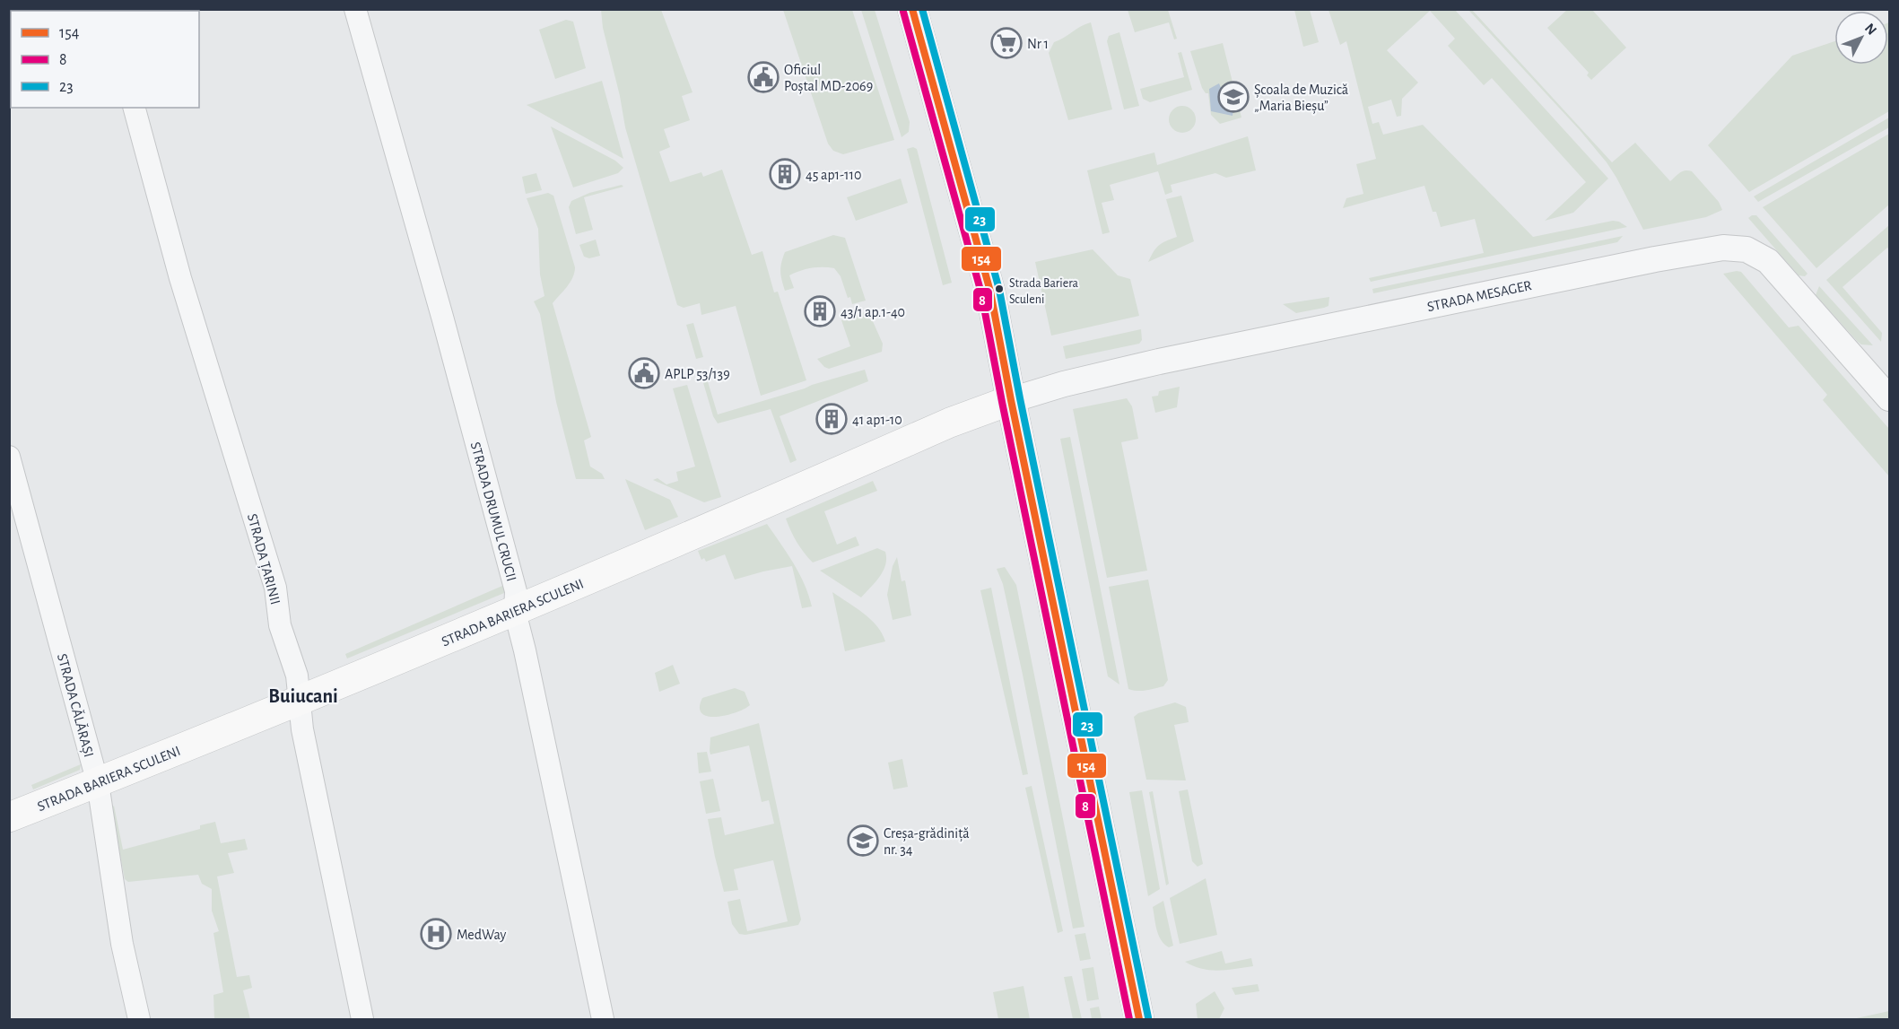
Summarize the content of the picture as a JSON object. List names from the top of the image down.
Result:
{
  "streets": {
    "main road": ["STRADA BARIERA SCULENI"],
    "street": [
      "STRADA MESAGER",
      "STRADA DRUMUL CRUCII",
      "STRADA ȚARINII",
      "STRADA CĂLĂRAȘI"
    ]
  },
  "crossings": [
    ["STRADA MESAGER", "STRADA BARIERA SCULENI"],
    ["STRADA DRUMUL CRUCII", "STRADA BARIERA SCULENI"],
    ["STRADA ȚARINII", "STRADA BARIERA SCULENI"],
    ["STRADA BARIERA SCULENI", "STRADA CĂLĂRAȘI"]
  ],
  "districts": ["Buiucani"],
  "places": {
    "supermarket": ["Nr 1"],
    "public building": ["Oficiul Poștal MD-2069", "APLP 53/139"],
    "school or university": ["Școala de Muzică „Maria Bieșu”", "Creșa-grădiniță nr. 34"],
    "building": ["45 ap1-110", "43/1 ap.1-40", "41 ap1-10"],
    "other": ["Strada Bariera Sculeni"],
    "hospital": ["MedWay"]
  },
  "lines": ["transit line 154", "transit line 23", "transit line 8"],
  "legend": ["154", "8", "23"],
  "north": "top right"
}
